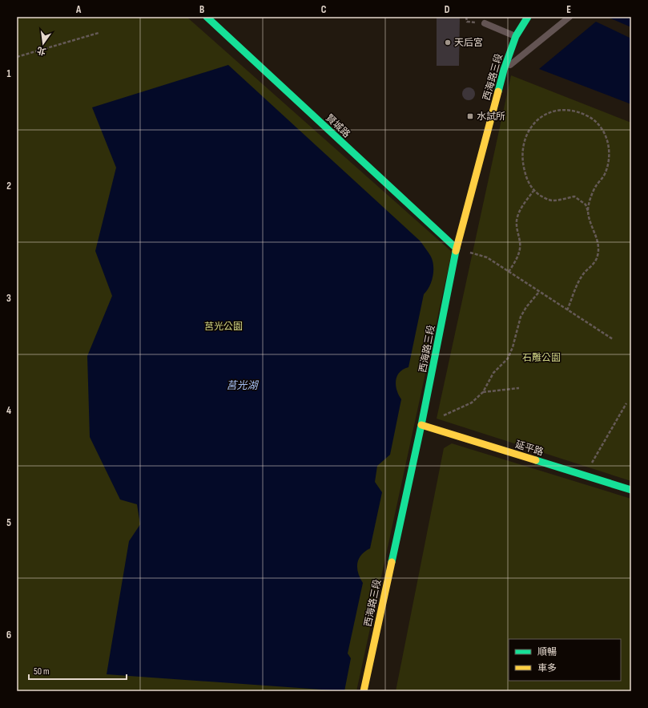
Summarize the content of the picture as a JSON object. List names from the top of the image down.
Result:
{
  "streets": {
    "main road": ["西海路三段", "賢城路", "延平路"]
  },
  "crossings": [
    ["西海路三段", "賢城路"],
    ["西海路三段", "延平路"]
  ],
  "water": ["莒光湖"],
  "parks": ["莒光公園", "石雕公園"],
  "places": {
    "other": ["天后宮"],
    "transit": ["水試所"]
  },
  "legend": ["順暢", "車多"],
  "scale_bar": "50 m",
  "north": "bottom",
  "grid": {
    "columns": [
      "A",
      "B",
      "C",
      "D",
      "E"
    ],
    "rows": [
      "1",
      "2",
      "3",
      "4",
      "5",
      "6"
    ]
  }
}
